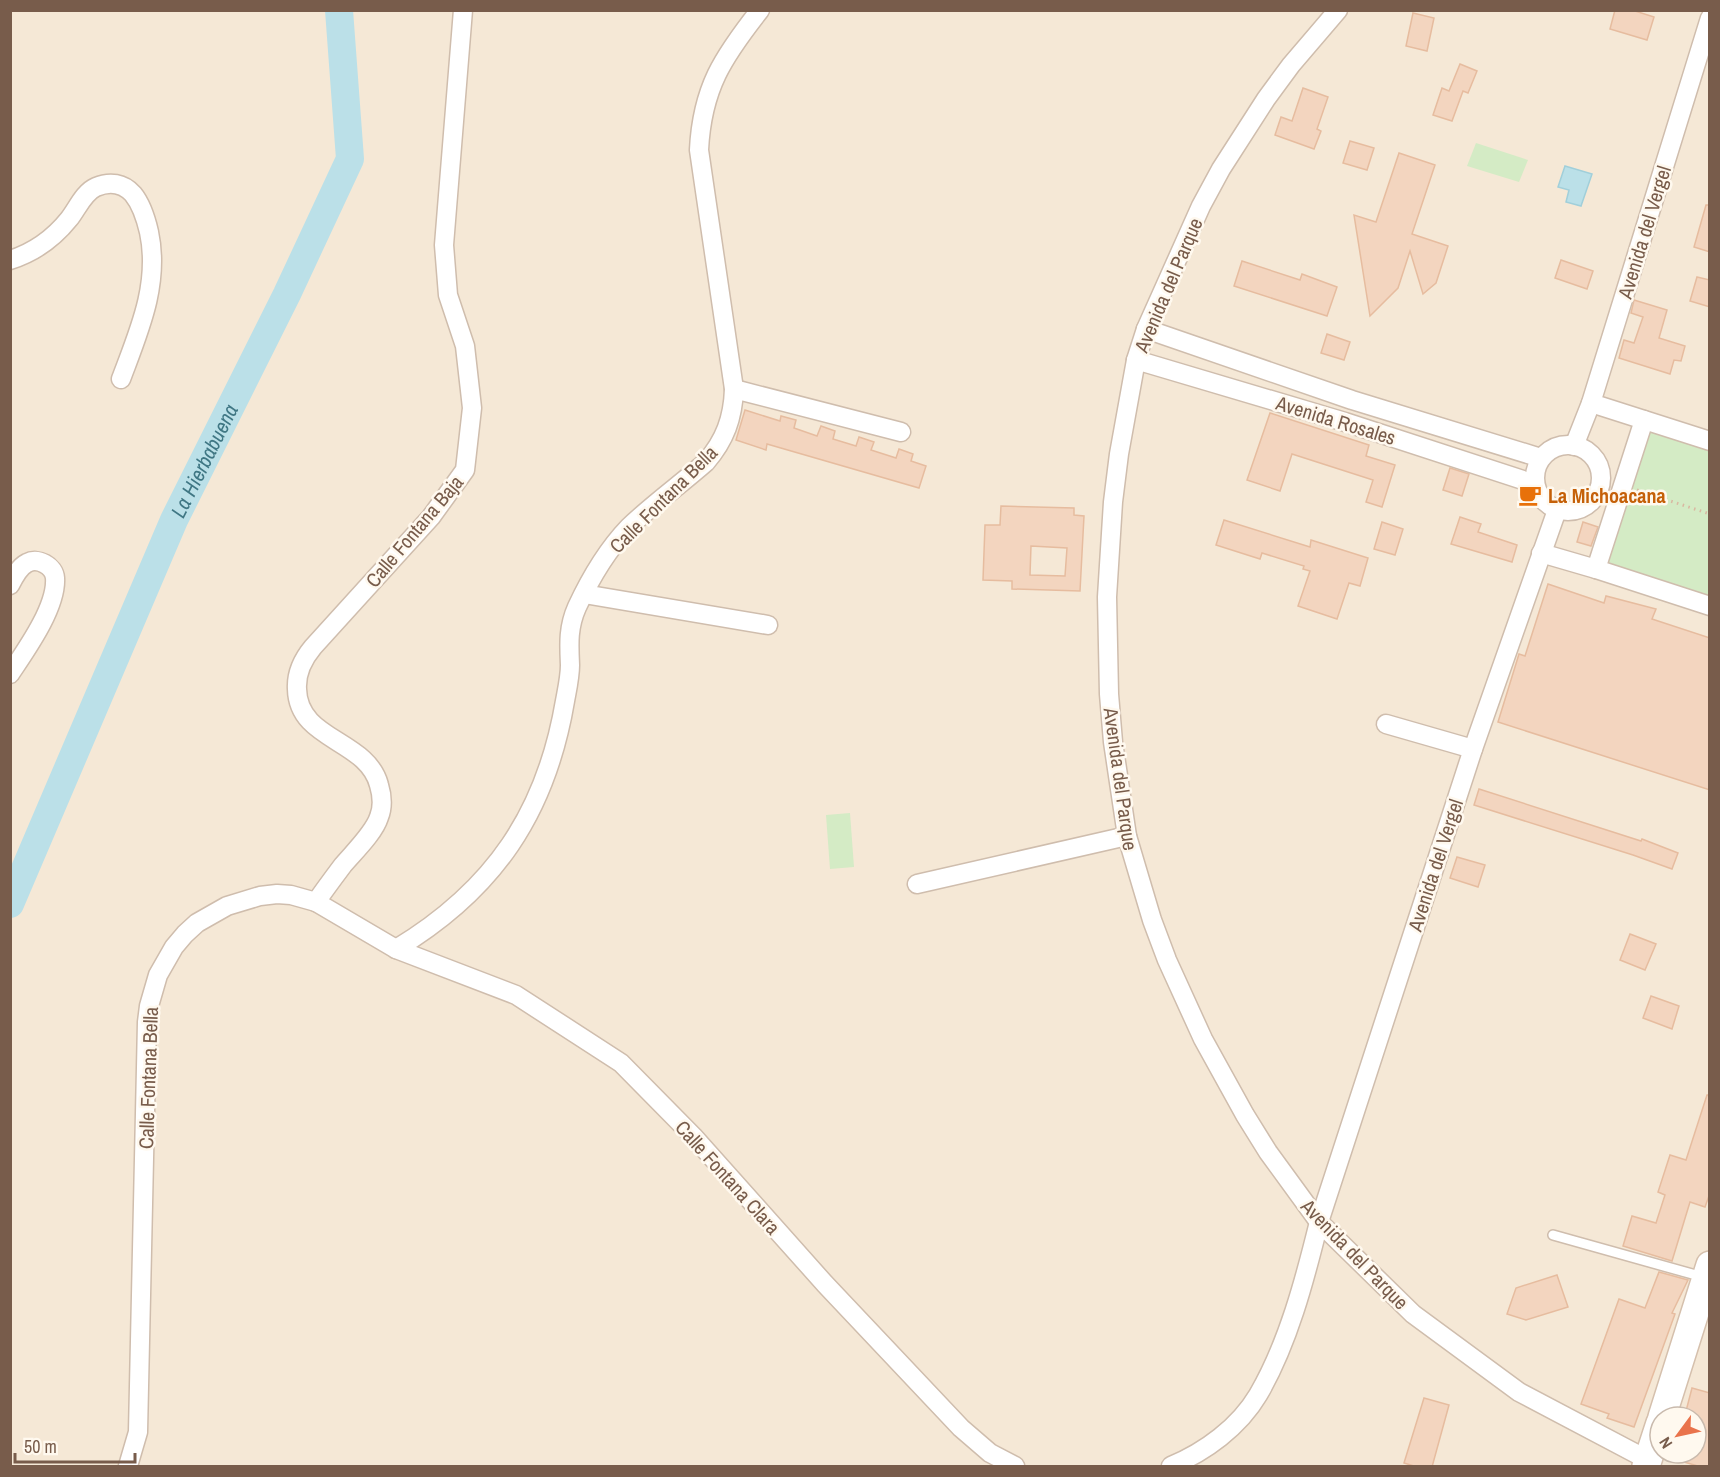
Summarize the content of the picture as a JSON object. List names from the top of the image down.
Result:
{
  "streets": {
    "street": [
      "Avenida del Vergel",
      "Avenida del Parque",
      "Avenida Rosales",
      "Calle Fontana Bella",
      "Calle Fontana Baja",
      "Calle Fontana Clara"
    ]
  },
  "crossings": [
    ["Avenida del Vergel", "Avenida del Parque"],
    ["Avenida del Vergel", "Avenida Rosales"],
    ["Avenida del Parque", "Avenida Rosales"],
    ["Calle Fontana Bella", "Calle Fontana Baja"],
    ["Calle Fontana Bella", "Calle Fontana Clara"]
  ],
  "water": ["La Hierbabuena"],
  "places": {
    "cafe": ["La Michoacana"]
  },
  "scale_bar": "50 m",
  "north": "bottom left"
}
